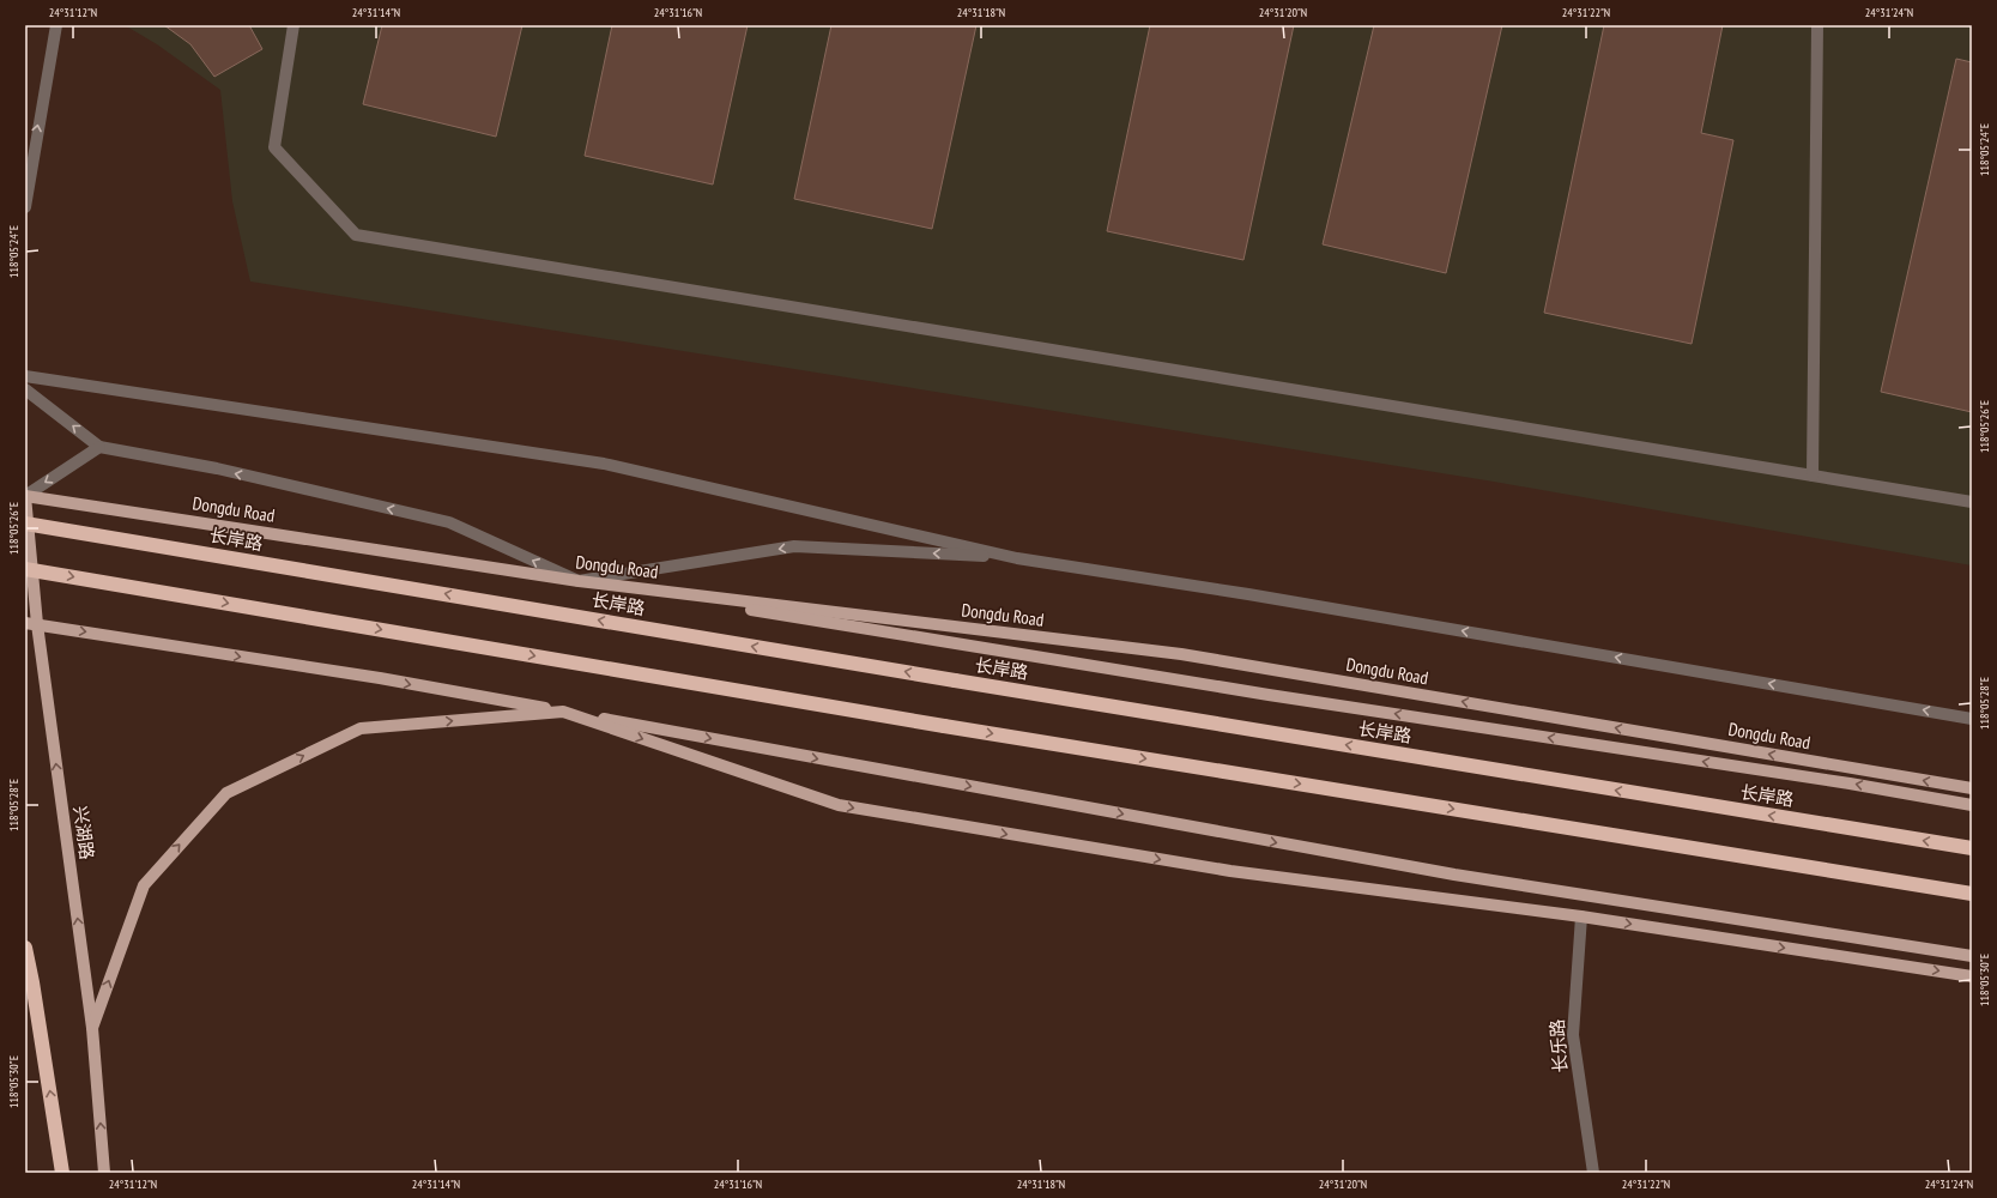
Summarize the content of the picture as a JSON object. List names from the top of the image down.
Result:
{
  "streets": {
    "highway": ["长岸路"],
    "main road": ["Dongdu Road", "兴湖路"],
    "street": ["长乐路"]
  },
  "crossings": [
    ["Dongdu Road", "兴湖路"]
  ],
  "one_way": ["兴湖路"],
  "coordinates": [
    "24°31'12\"N",
    "24°31'14\"N",
    "24°31'16\"N",
    "24°31'18\"N",
    "24°31'20\"N",
    "24°31'22\"N",
    "24°31'24\"N",
    "118°05'24\"E",
    "118°05'26\"E",
    "118°05'28\"E",
    "118°05'30\"E"
  ]
}
